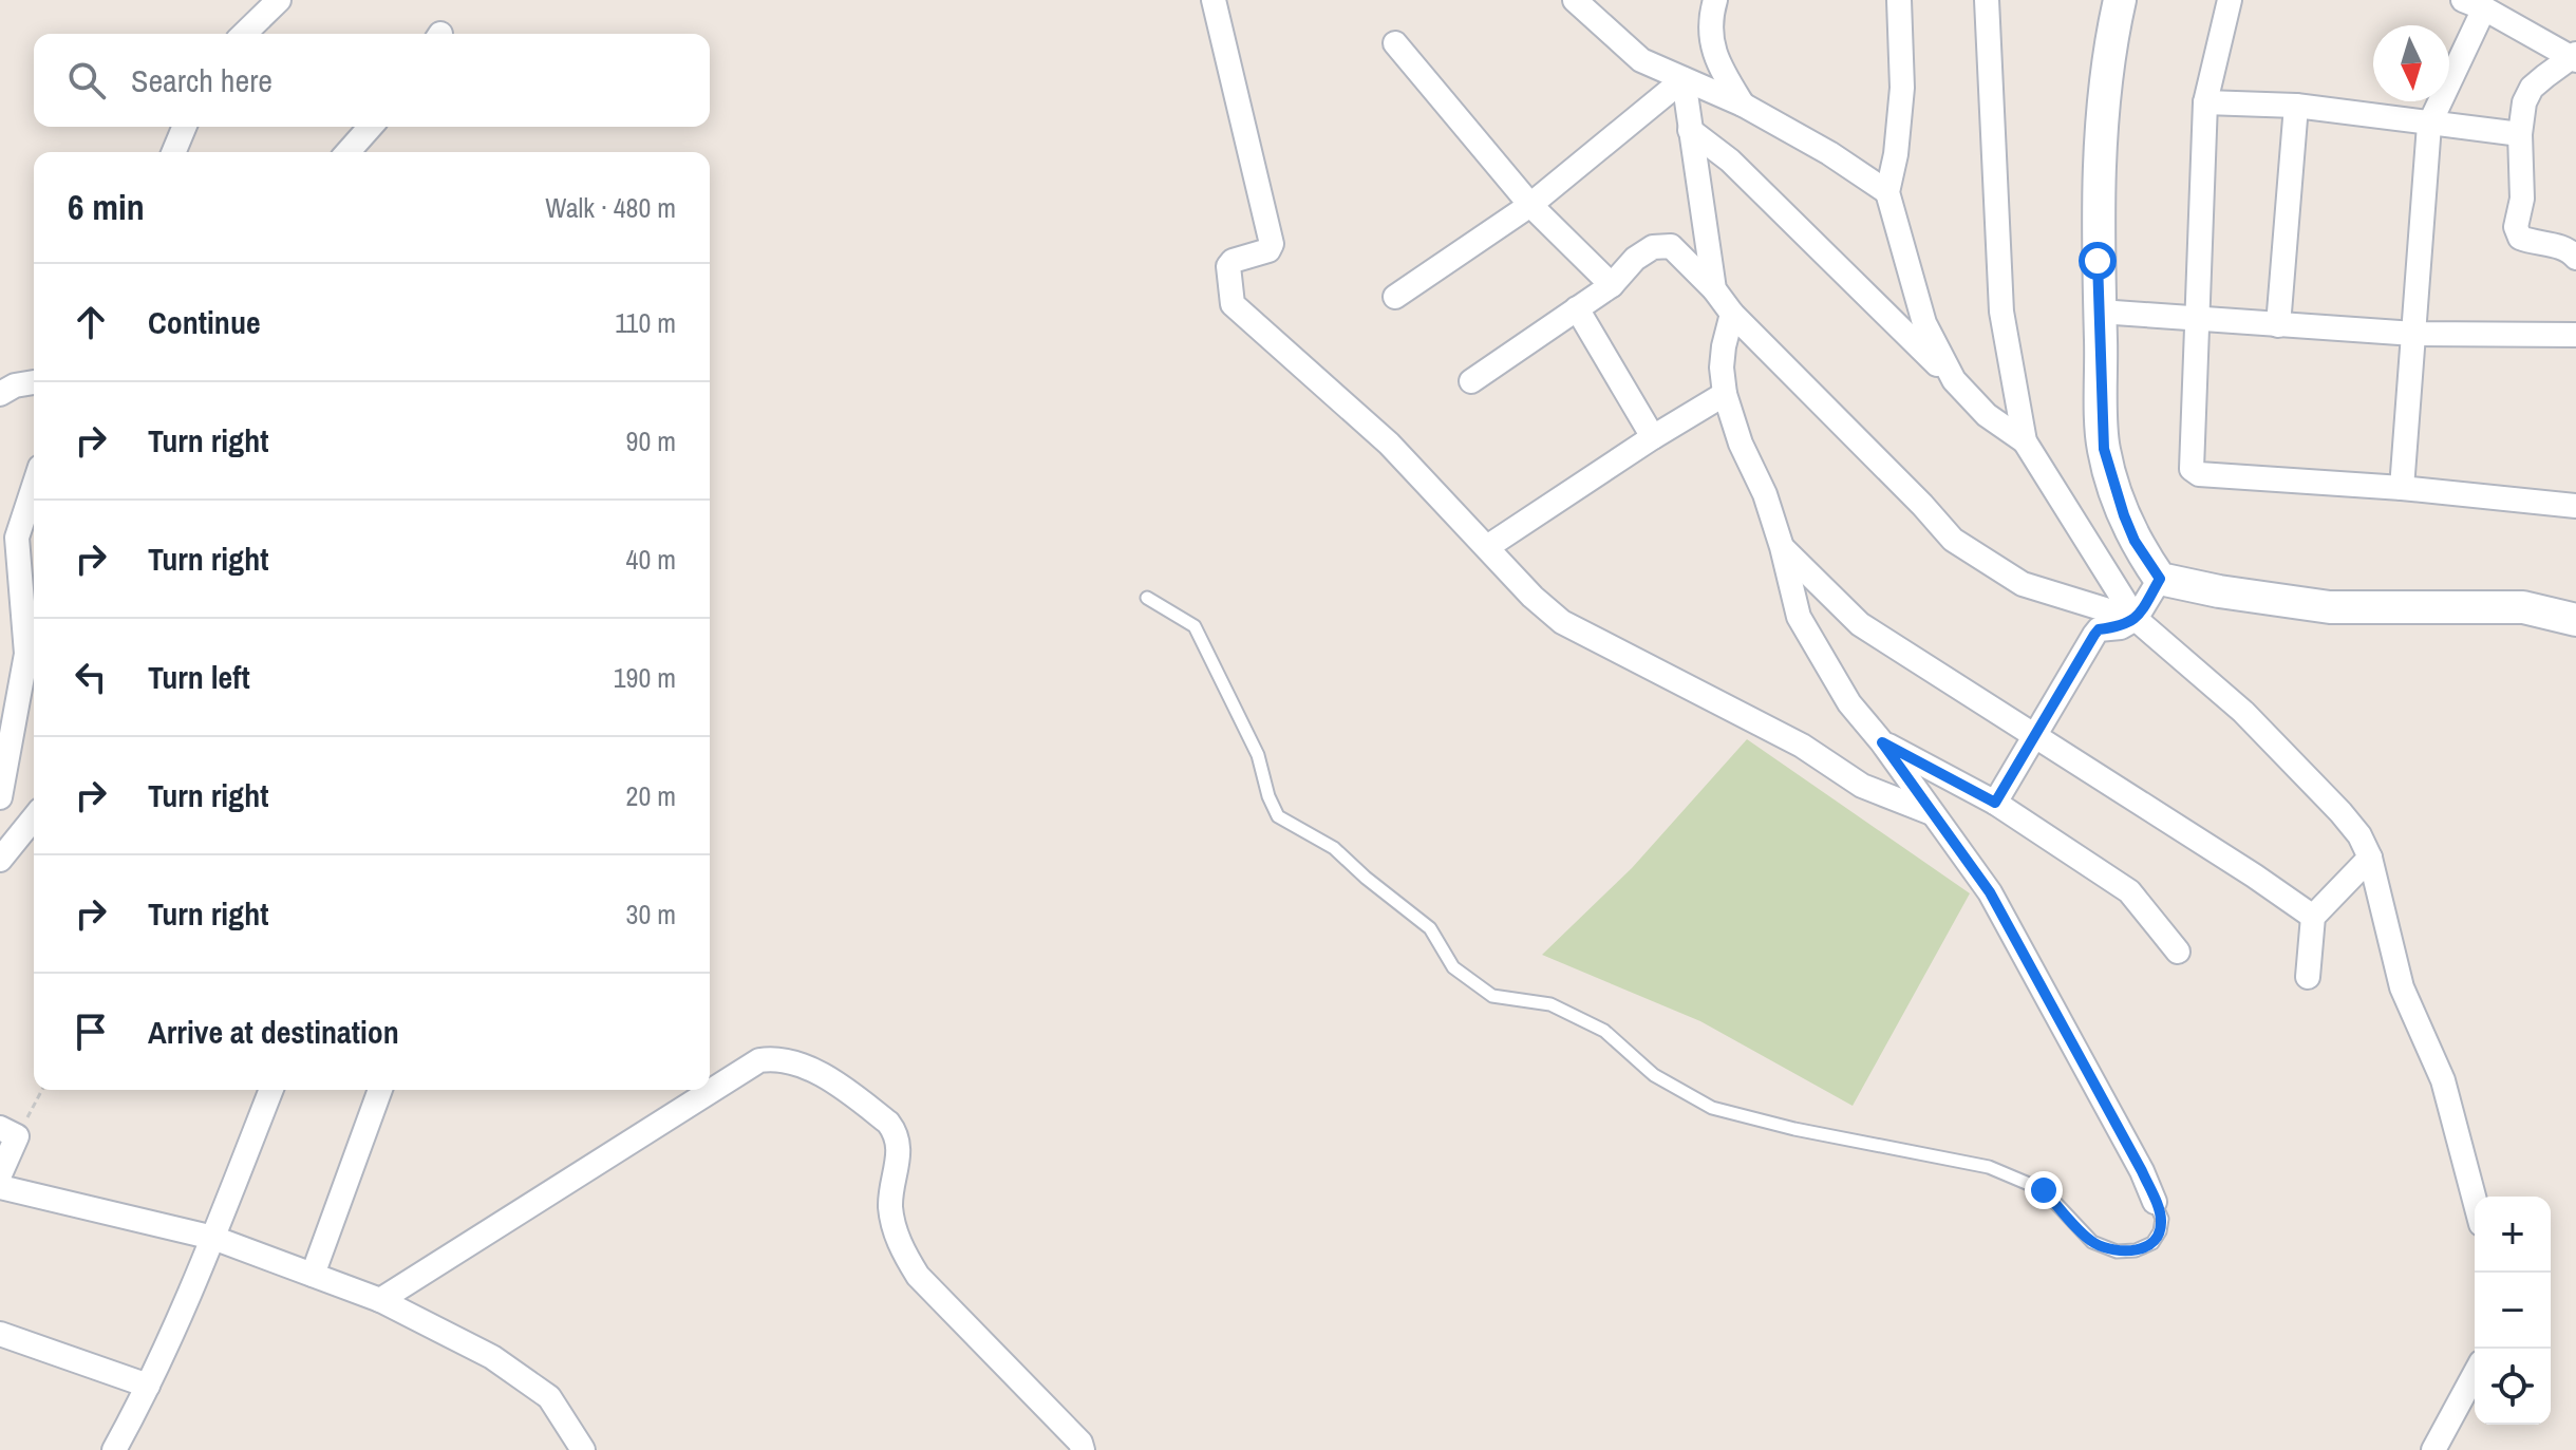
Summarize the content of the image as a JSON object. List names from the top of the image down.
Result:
{
  "north": "bottom",
  "page": {
    "search": "Search here",
    "heading": ["6 min", "Walk · 480 m"],
    "list": [
      ["Continue", "110 m"],
      ["Turn right", "90 m"],
      ["Turn right", "40 m"],
      ["Turn left", "190 m"],
      ["Turn right", "20 m"],
      ["Turn right", "30 m"],
      "Arrive at destination"
    ],
    "map_buttons": ["+", "−"]
  }
}
